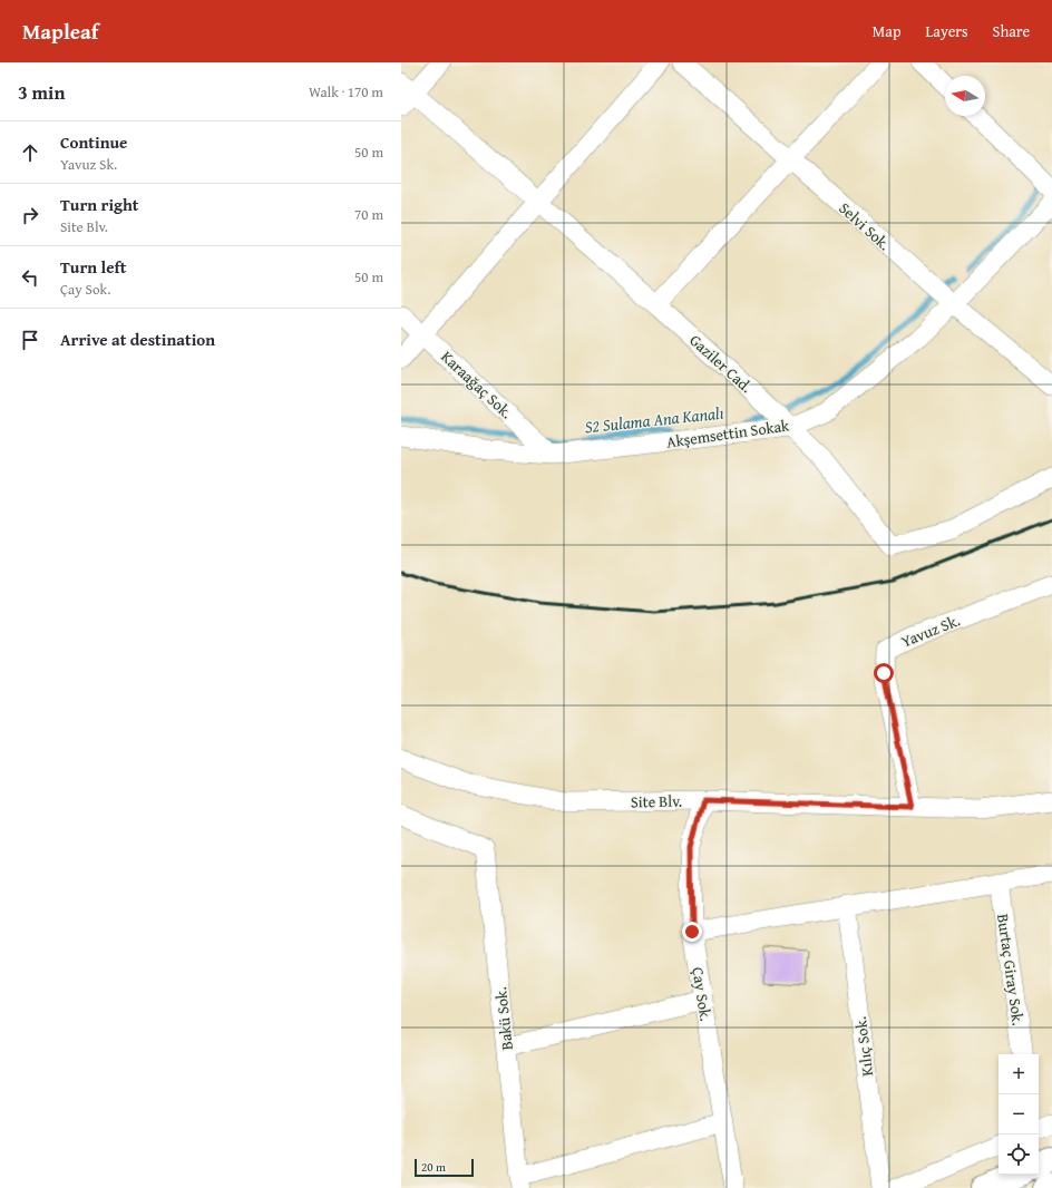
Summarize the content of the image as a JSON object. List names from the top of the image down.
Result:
{
  "streets": {
    "street": [
      "Selvi Sok.",
      "Gaziler Cad.",
      "Karaağaç Sok.",
      "Akşemsettin Sokak",
      "Yavuz Sk.",
      "Site Blv.",
      "Burtaç Giray Sok.",
      "Çay Sok.",
      "Bakü Sok.",
      "Kılıç Sok."
    ]
  },
  "crossings": [
    ["Selvi Sok.", "Akşemsettin Sokak"],
    ["Gaziler Cad.", "Akşemsettin Sokak"],
    ["Karaağaç Sok.", "Akşemsettin Sokak"],
    ["Yavuz Sk.", "Site Blv."],
    ["Site Blv.", "Çay Sok."]
  ],
  "water": ["S2 Sulama Ana Kanalı"],
  "scale_bar": "20 m",
  "north": "left",
  "page": {
    "header": "Mapleaf",
    "nav": ["Map", "Layers", "Share"],
    "heading": ["3 min", "Walk · 170 m"],
    "list": [
      ["Continue", "Yavuz Sk.", "50 m"],
      ["Turn right", "Site Blv.", "70 m"],
      ["Turn left", "Çay Sok.", "50 m"],
      "Arrive at destination"
    ],
    "map_buttons": ["+", "−"],
    "scale": "20 m"
  }
}
